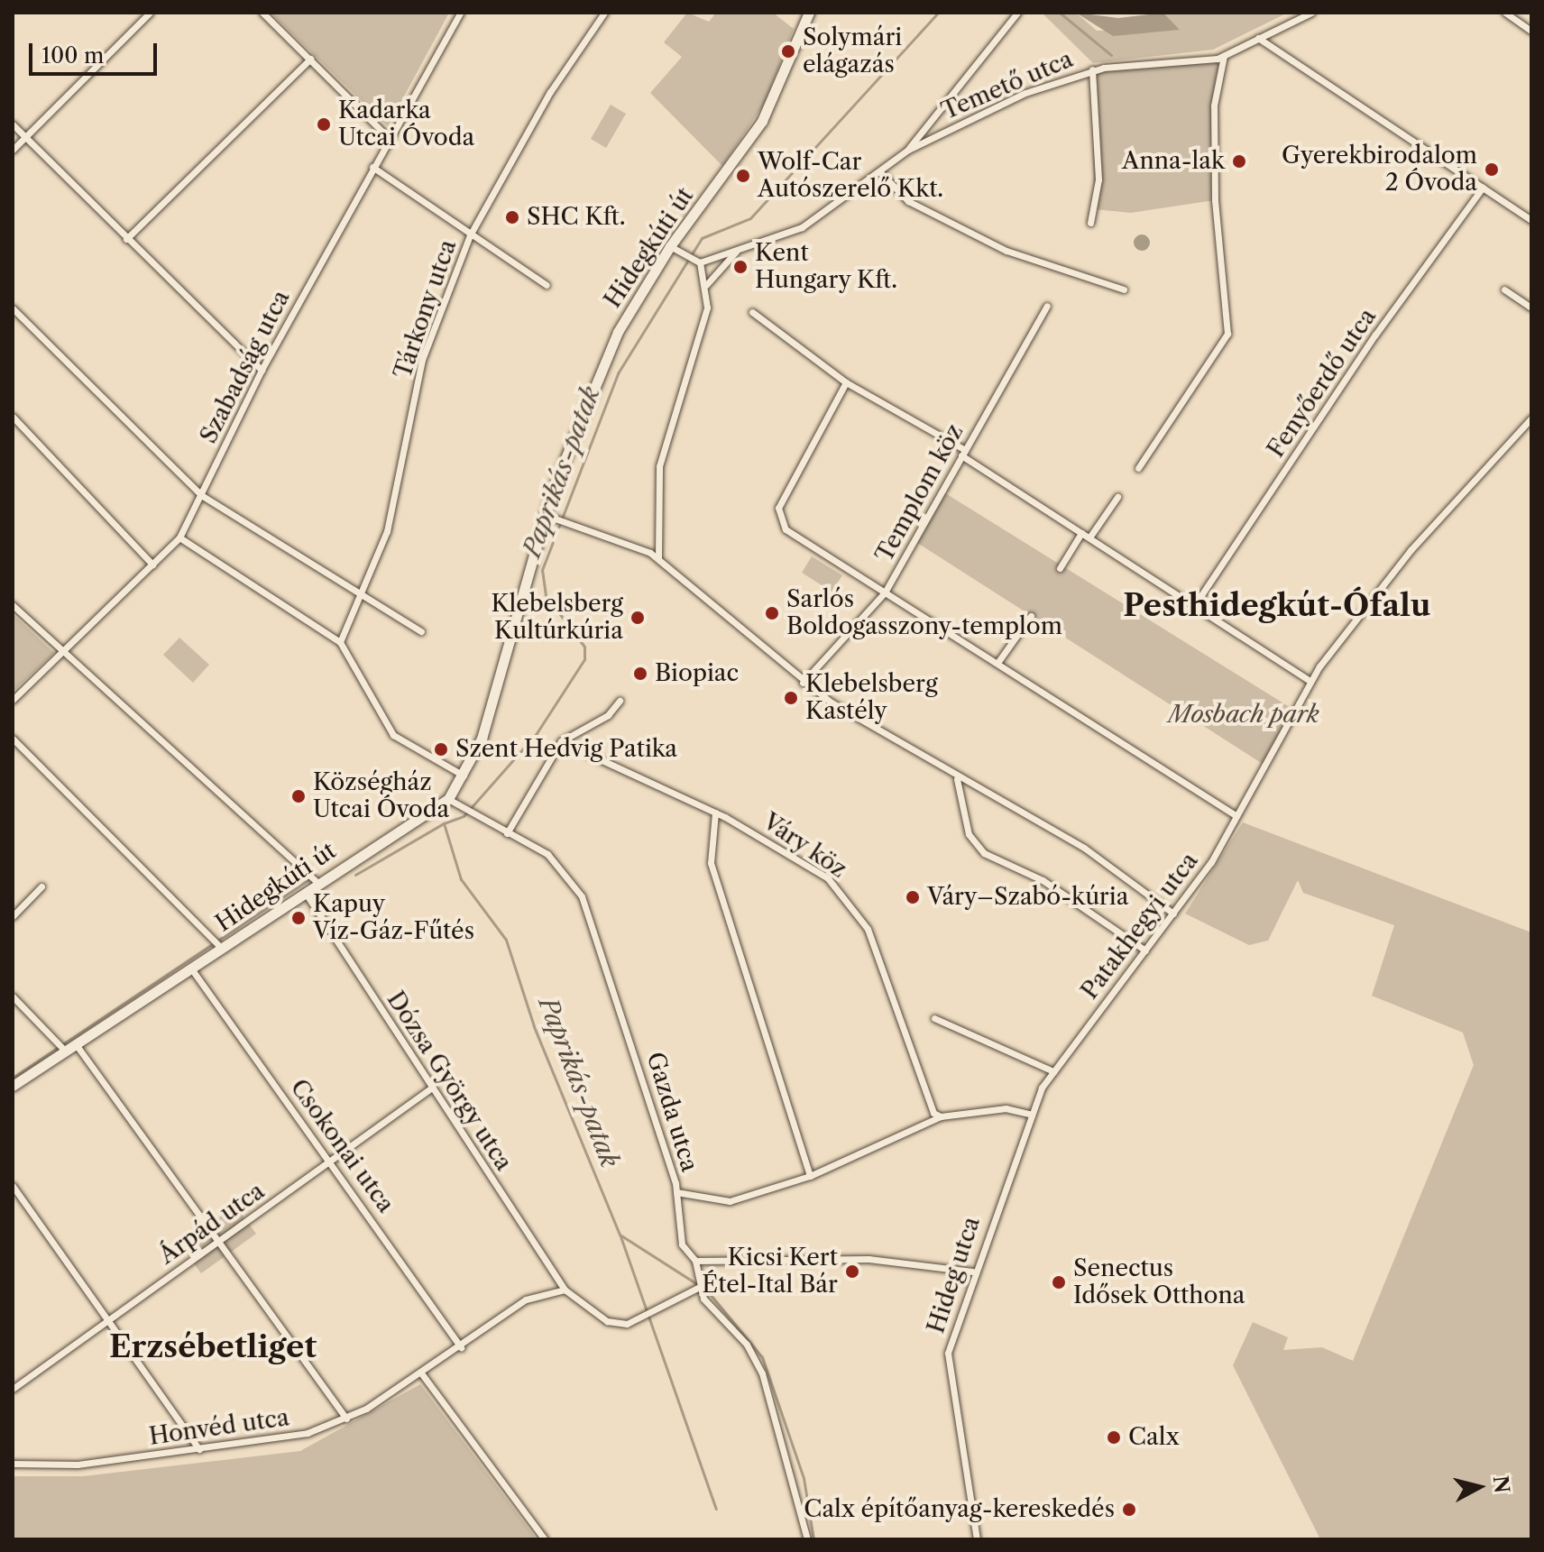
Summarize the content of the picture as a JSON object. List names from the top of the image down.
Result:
{
  "streets": {
    "main road": ["Hidegkúti út"],
    "street": [
      "Temető utca",
      "Tárkony utca",
      "Szabadság utca",
      "Fenyőerdő utca",
      "Templom köz",
      "Váry köz",
      "Patakhegyi utca",
      "Dózsa György utca",
      "Gazda utca",
      "Csokonai utca",
      "Árpád utca",
      "Hideg utca",
      "Honvéd utca"
    ]
  },
  "crossings": [
    ["Hidegkúti út", "Dózsa György utca"],
    ["Hidegkúti út", "Gazda utca"],
    ["Hidegkúti út", "Csokonai utca"],
    ["Patakhegyi utca", "Hideg utca"],
    ["Dózsa György utca", "Árpád utca"],
    ["Dózsa György utca", "Honvéd utca"],
    ["Csokonai utca", "Árpád utca"],
    ["Csokonai utca", "Honvéd utca"]
  ],
  "districts": ["Pesthidegkút-Ófalu", "Erzsébetliget"],
  "water": ["Paprikás-patak"],
  "parks": ["Mosbach park"],
  "places": [
    "Solymári elágazás",
    "Kadarka Utcai Óvoda",
    "Anna-lak",
    "Gyerekbirodalom 2 Óvoda",
    "Wolf-Car Autószerelő Kkt.",
    "SHC Kft.",
    "Kent Hungary Kft.",
    "Sarlós Boldogasszony-templom",
    "Klebelsberg Kultúrkúria",
    "Biopiac",
    "Klebelsberg Kastély",
    "Szent Hedvig Patika",
    "Községház Utcai Óvoda",
    "Váry–Szabó-kúria",
    "Kapuy Víz-Gáz-Fűtés",
    "Kicsi Kert Étel-Ital Bár",
    "Senectus Idősek Otthona",
    "Calx",
    "Calx építőanyag-kereskedés"
  ],
  "scale_bar": "100 m",
  "north": "right"
}
